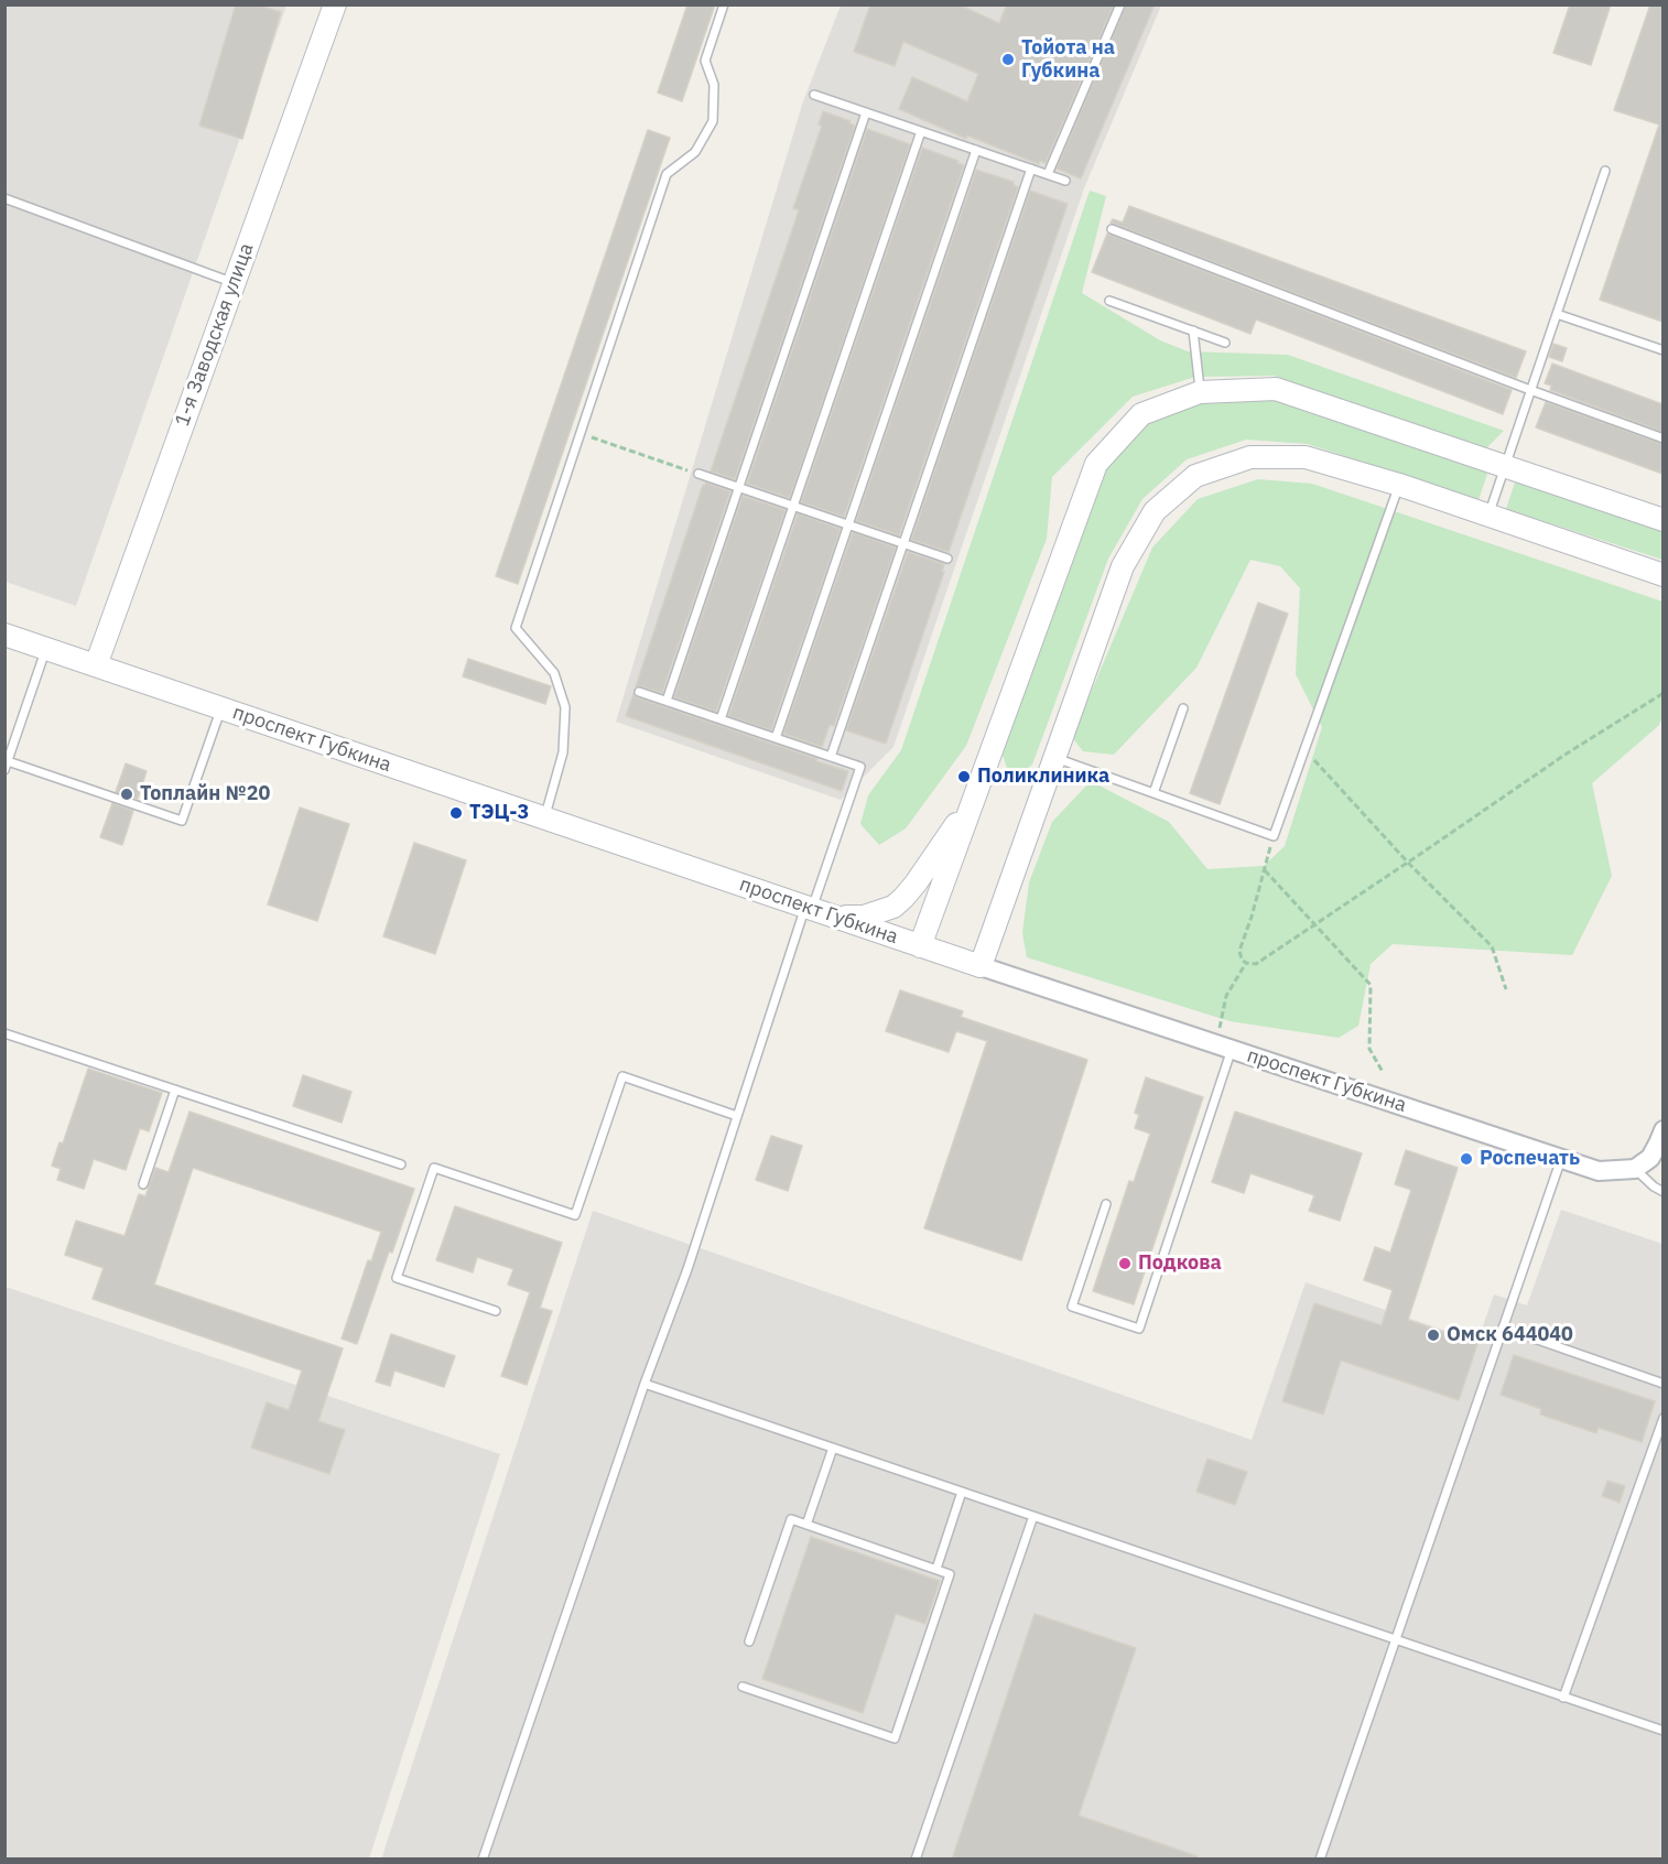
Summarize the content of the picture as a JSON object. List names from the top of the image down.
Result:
{
  "streets": {
    "main road": ["1-я Заводская улица", "проспект Губкина"]
  },
  "crossings": [
    ["1-я Заводская улица", "проспект Губкина"]
  ],
  "places": [
    "Тойота на Губкина",
    "Поликлиника",
    "Топлайн №20",
    "ТЭЦ-3",
    "Роспечать",
    "Подкова",
    "Омск 644040"
  ]
}
